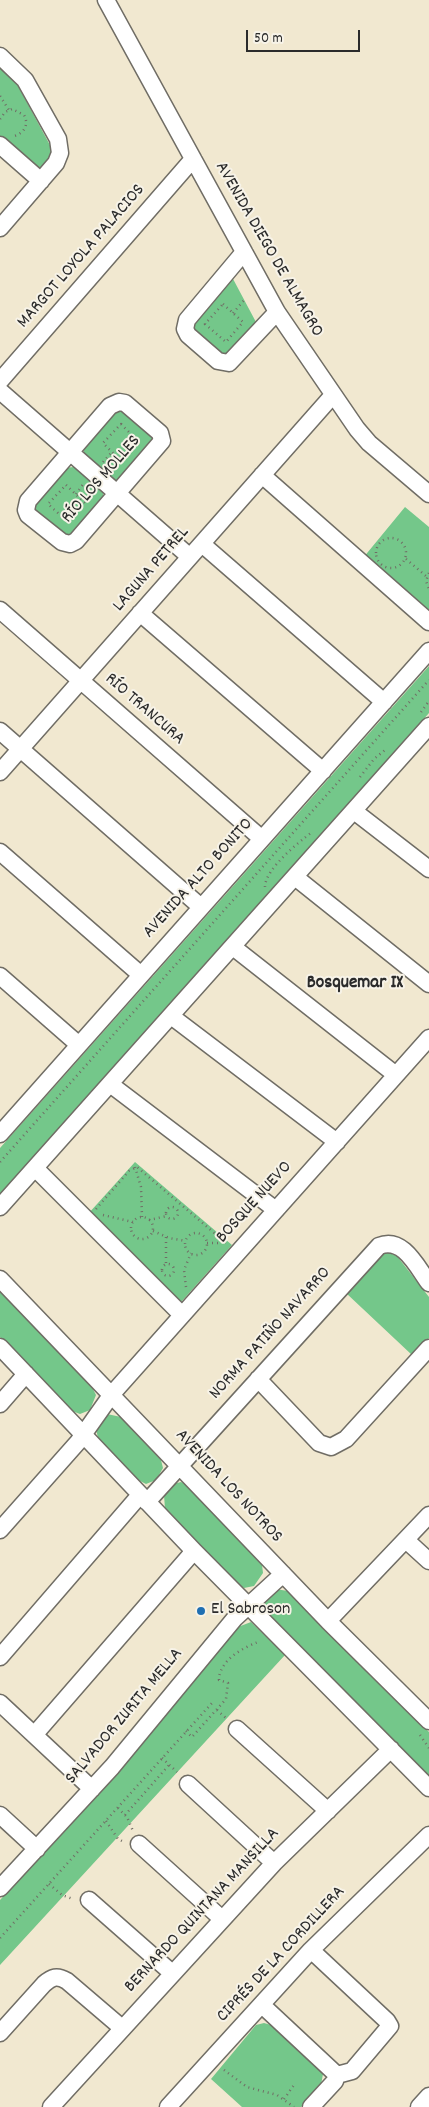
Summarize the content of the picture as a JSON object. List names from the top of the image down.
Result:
{
  "streets": {
    "street": [
      "AVENIDA DIEGO DE ALMAGRO",
      "MARGOT LOYOLA PALACIOS",
      "RÍO LOS MOLLES",
      "LAGUNA PETREL",
      "RÍO TRANCURA",
      "AVENIDA ALTO BONITO",
      "BOSQUE NUEVO",
      "NORMA PATIÑO NAVARRO",
      "AVENIDA LOS NOTROS",
      "SALVADOR ZURITA MELLA",
      "BERNARDO QUINTANA MANSILLA",
      "CIPRÉS DE LA CORDILLERA"
    ]
  },
  "crossings": [
    ["AVENIDA DIEGO DE ALMAGRO", "MARGOT LOYOLA PALACIOS"],
    ["AVENIDA DIEGO DE ALMAGRO", "LAGUNA PETREL"],
    ["LAGUNA PETREL", "RÍO TRANCURA"],
    ["RÍO TRANCURA", "AVENIDA ALTO BONITO"],
    ["BOSQUE NUEVO", "AVENIDA LOS NOTROS"],
    ["NORMA PATIÑO NAVARRO", "AVENIDA LOS NOTROS"],
    ["AVENIDA LOS NOTROS", "SALVADOR ZURITA MELLA"]
  ],
  "districts": ["Bosquemar IX"],
  "places": ["El Sabroson"],
  "scale_bar": "50 m"
}
